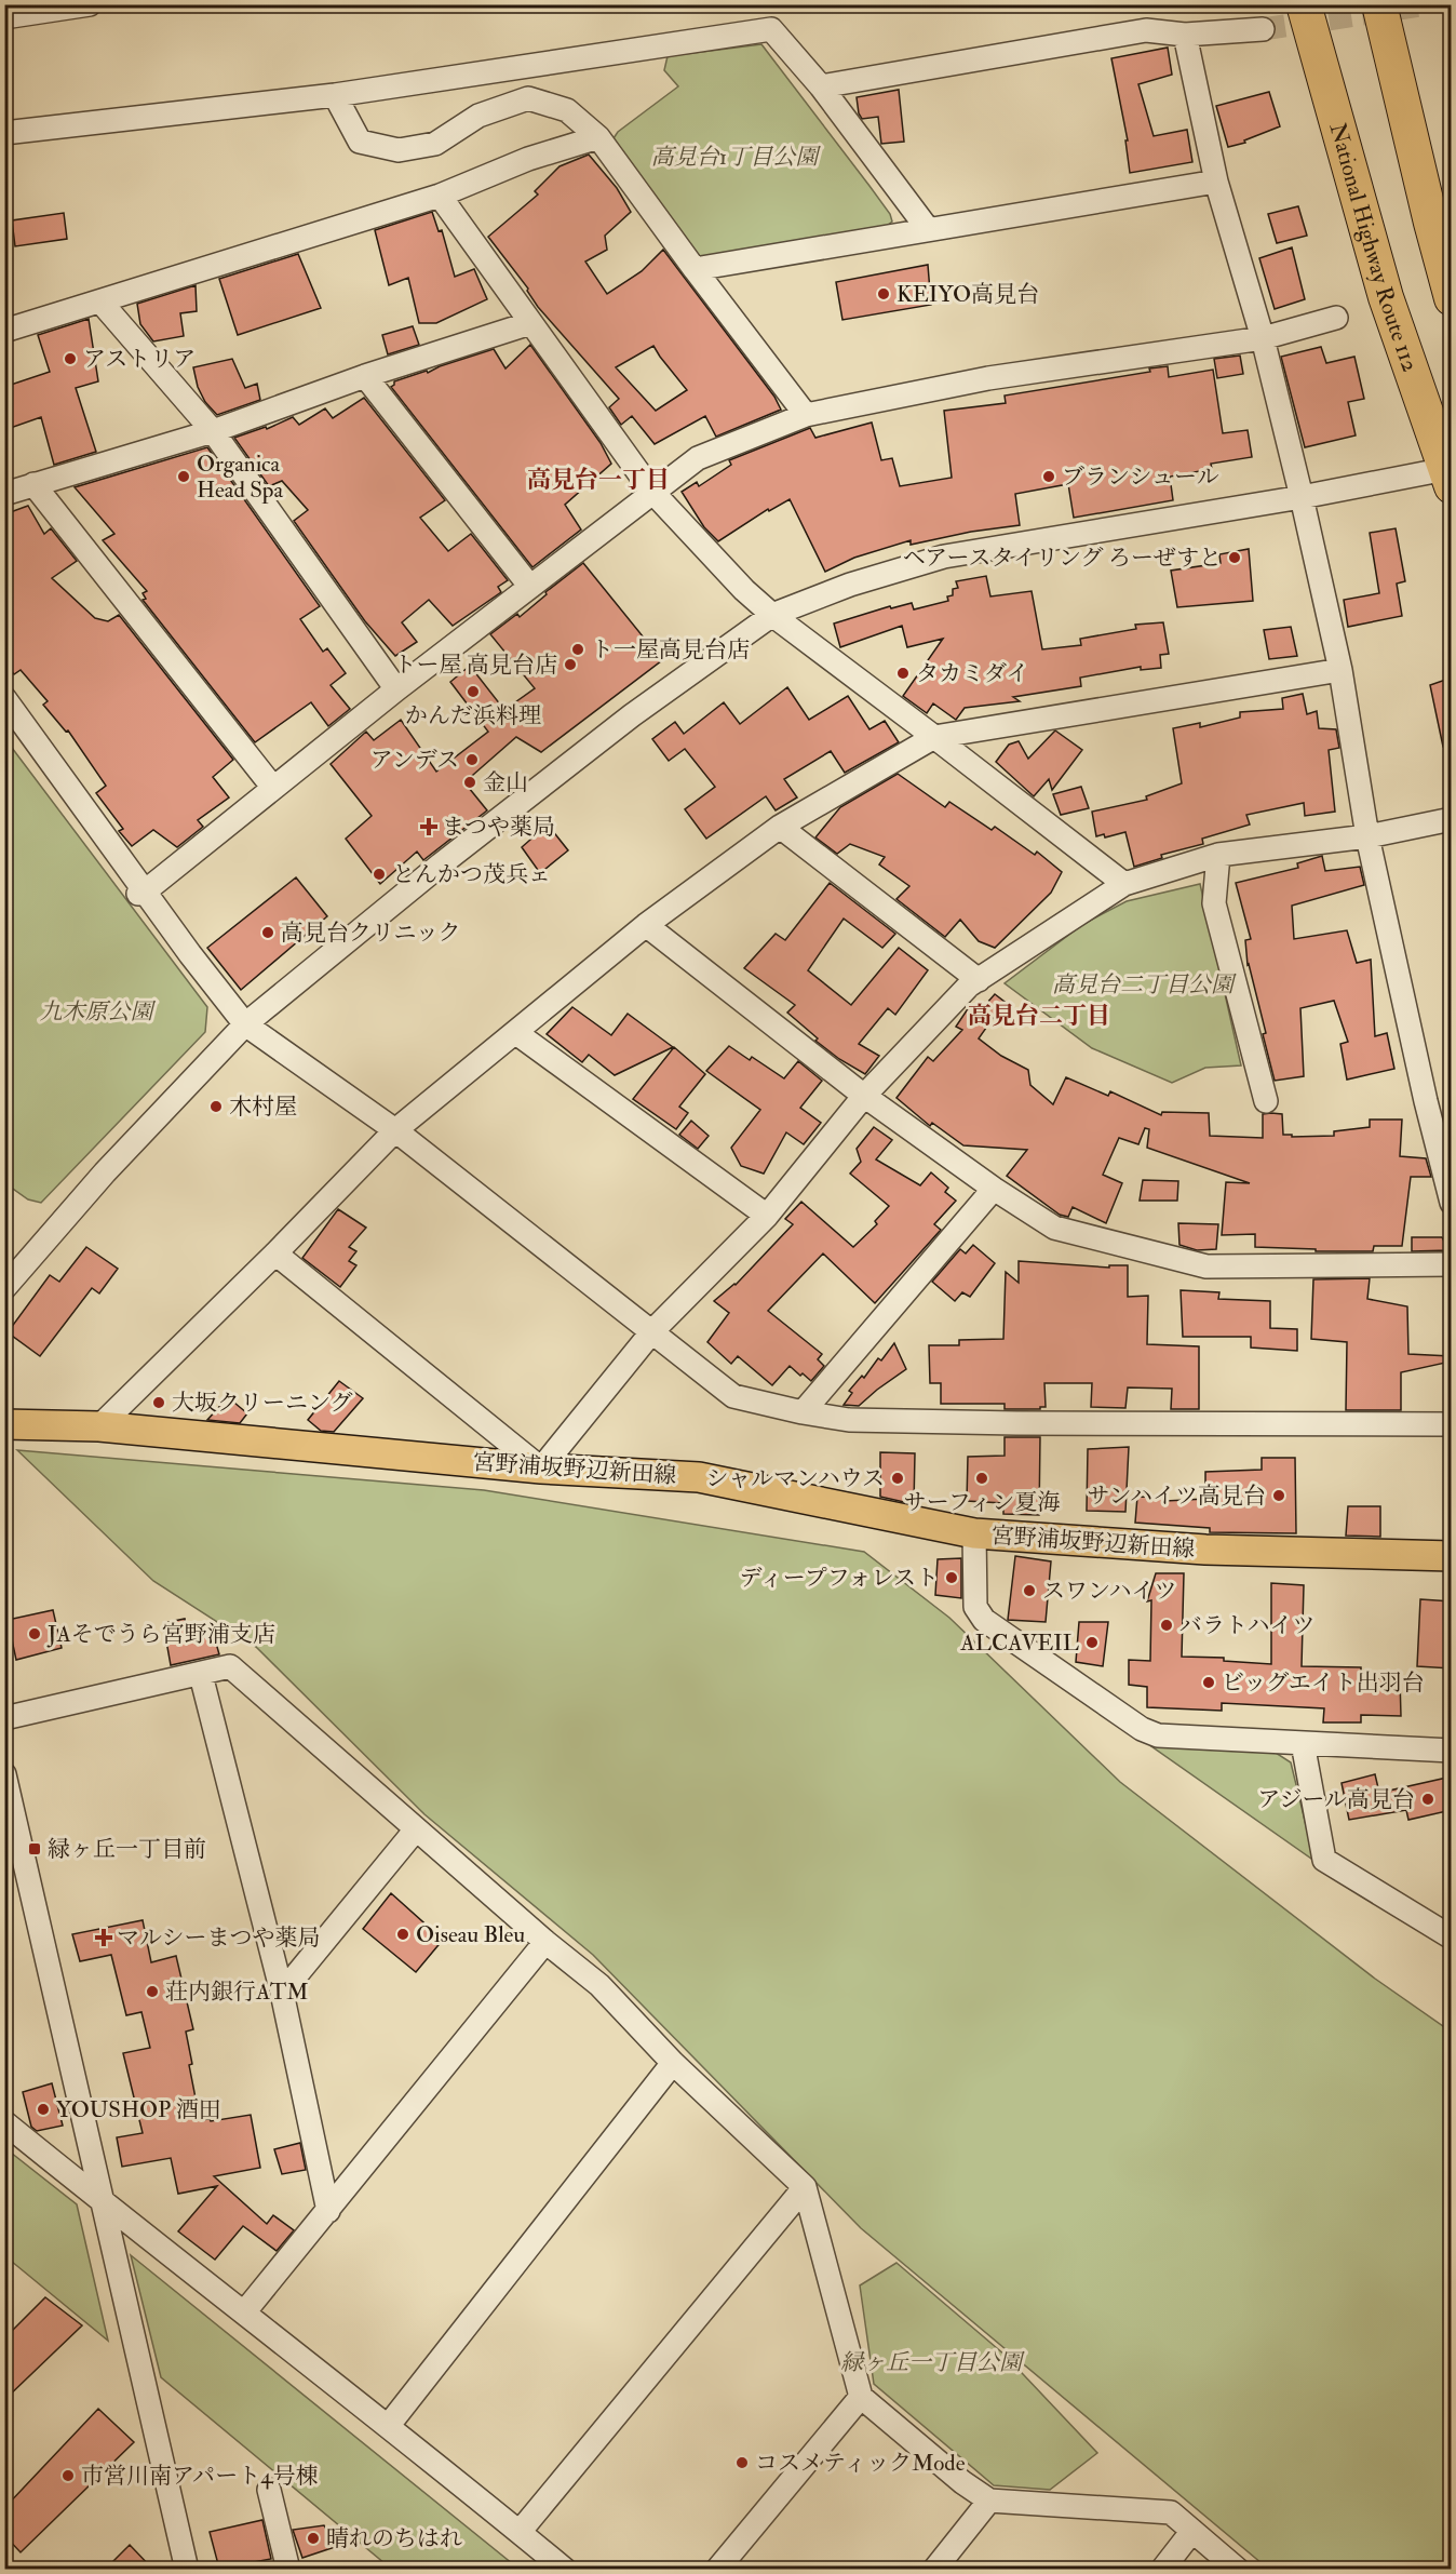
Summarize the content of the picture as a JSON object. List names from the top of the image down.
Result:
{
  "streets": {
    "highway": ["National Highway Route 112"],
    "main road": ["宮野浦坂野辺新田線"]
  },
  "districts": ["高見台一丁目", "高見台二丁目"],
  "parks": [
    "高見台1丁目公園",
    "高見台二丁目公園",
    "九木原公園",
    "緑ヶ丘一丁目公園"
  ],
  "places": {
    "other": [
      "KEIYO高見台",
      "アストリア",
      "Organica Head Spa",
      "ブランシュール",
      "ヘアースタイリング ろーぜすと",
      "ト一屋高見台店",
      "トー屋 高見台店",
      "タカミダイ",
      "かんだ浜料理",
      "アンデス",
      "金山",
      "とんかつ茂兵ェ",
      "高見台クリニック",
      "木村屋",
      "大坂クリーニング",
      "シャルマンハウス",
      "サーフィン夏海",
      "サンハイツ高見台",
      "ディープフォレスト",
      "スワンハイツ",
      "バラトハイツ",
      "JAそでうら宮野浦支店",
      "ALCAVEIL",
      "ビッグエイト出羽台",
      "アジール高見台",
      "Oiseau Bleu",
      "荘内銀行ATM",
      "YOUSHOP 酒田",
      "コスメティックMode",
      "市営川南アパート4号棟",
      "晴れのちはれ"
    ],
    "health": ["まつや薬局", "マルシーまつや薬局"],
    "transit": ["緑ヶ丘一丁目前"]
  }
}
